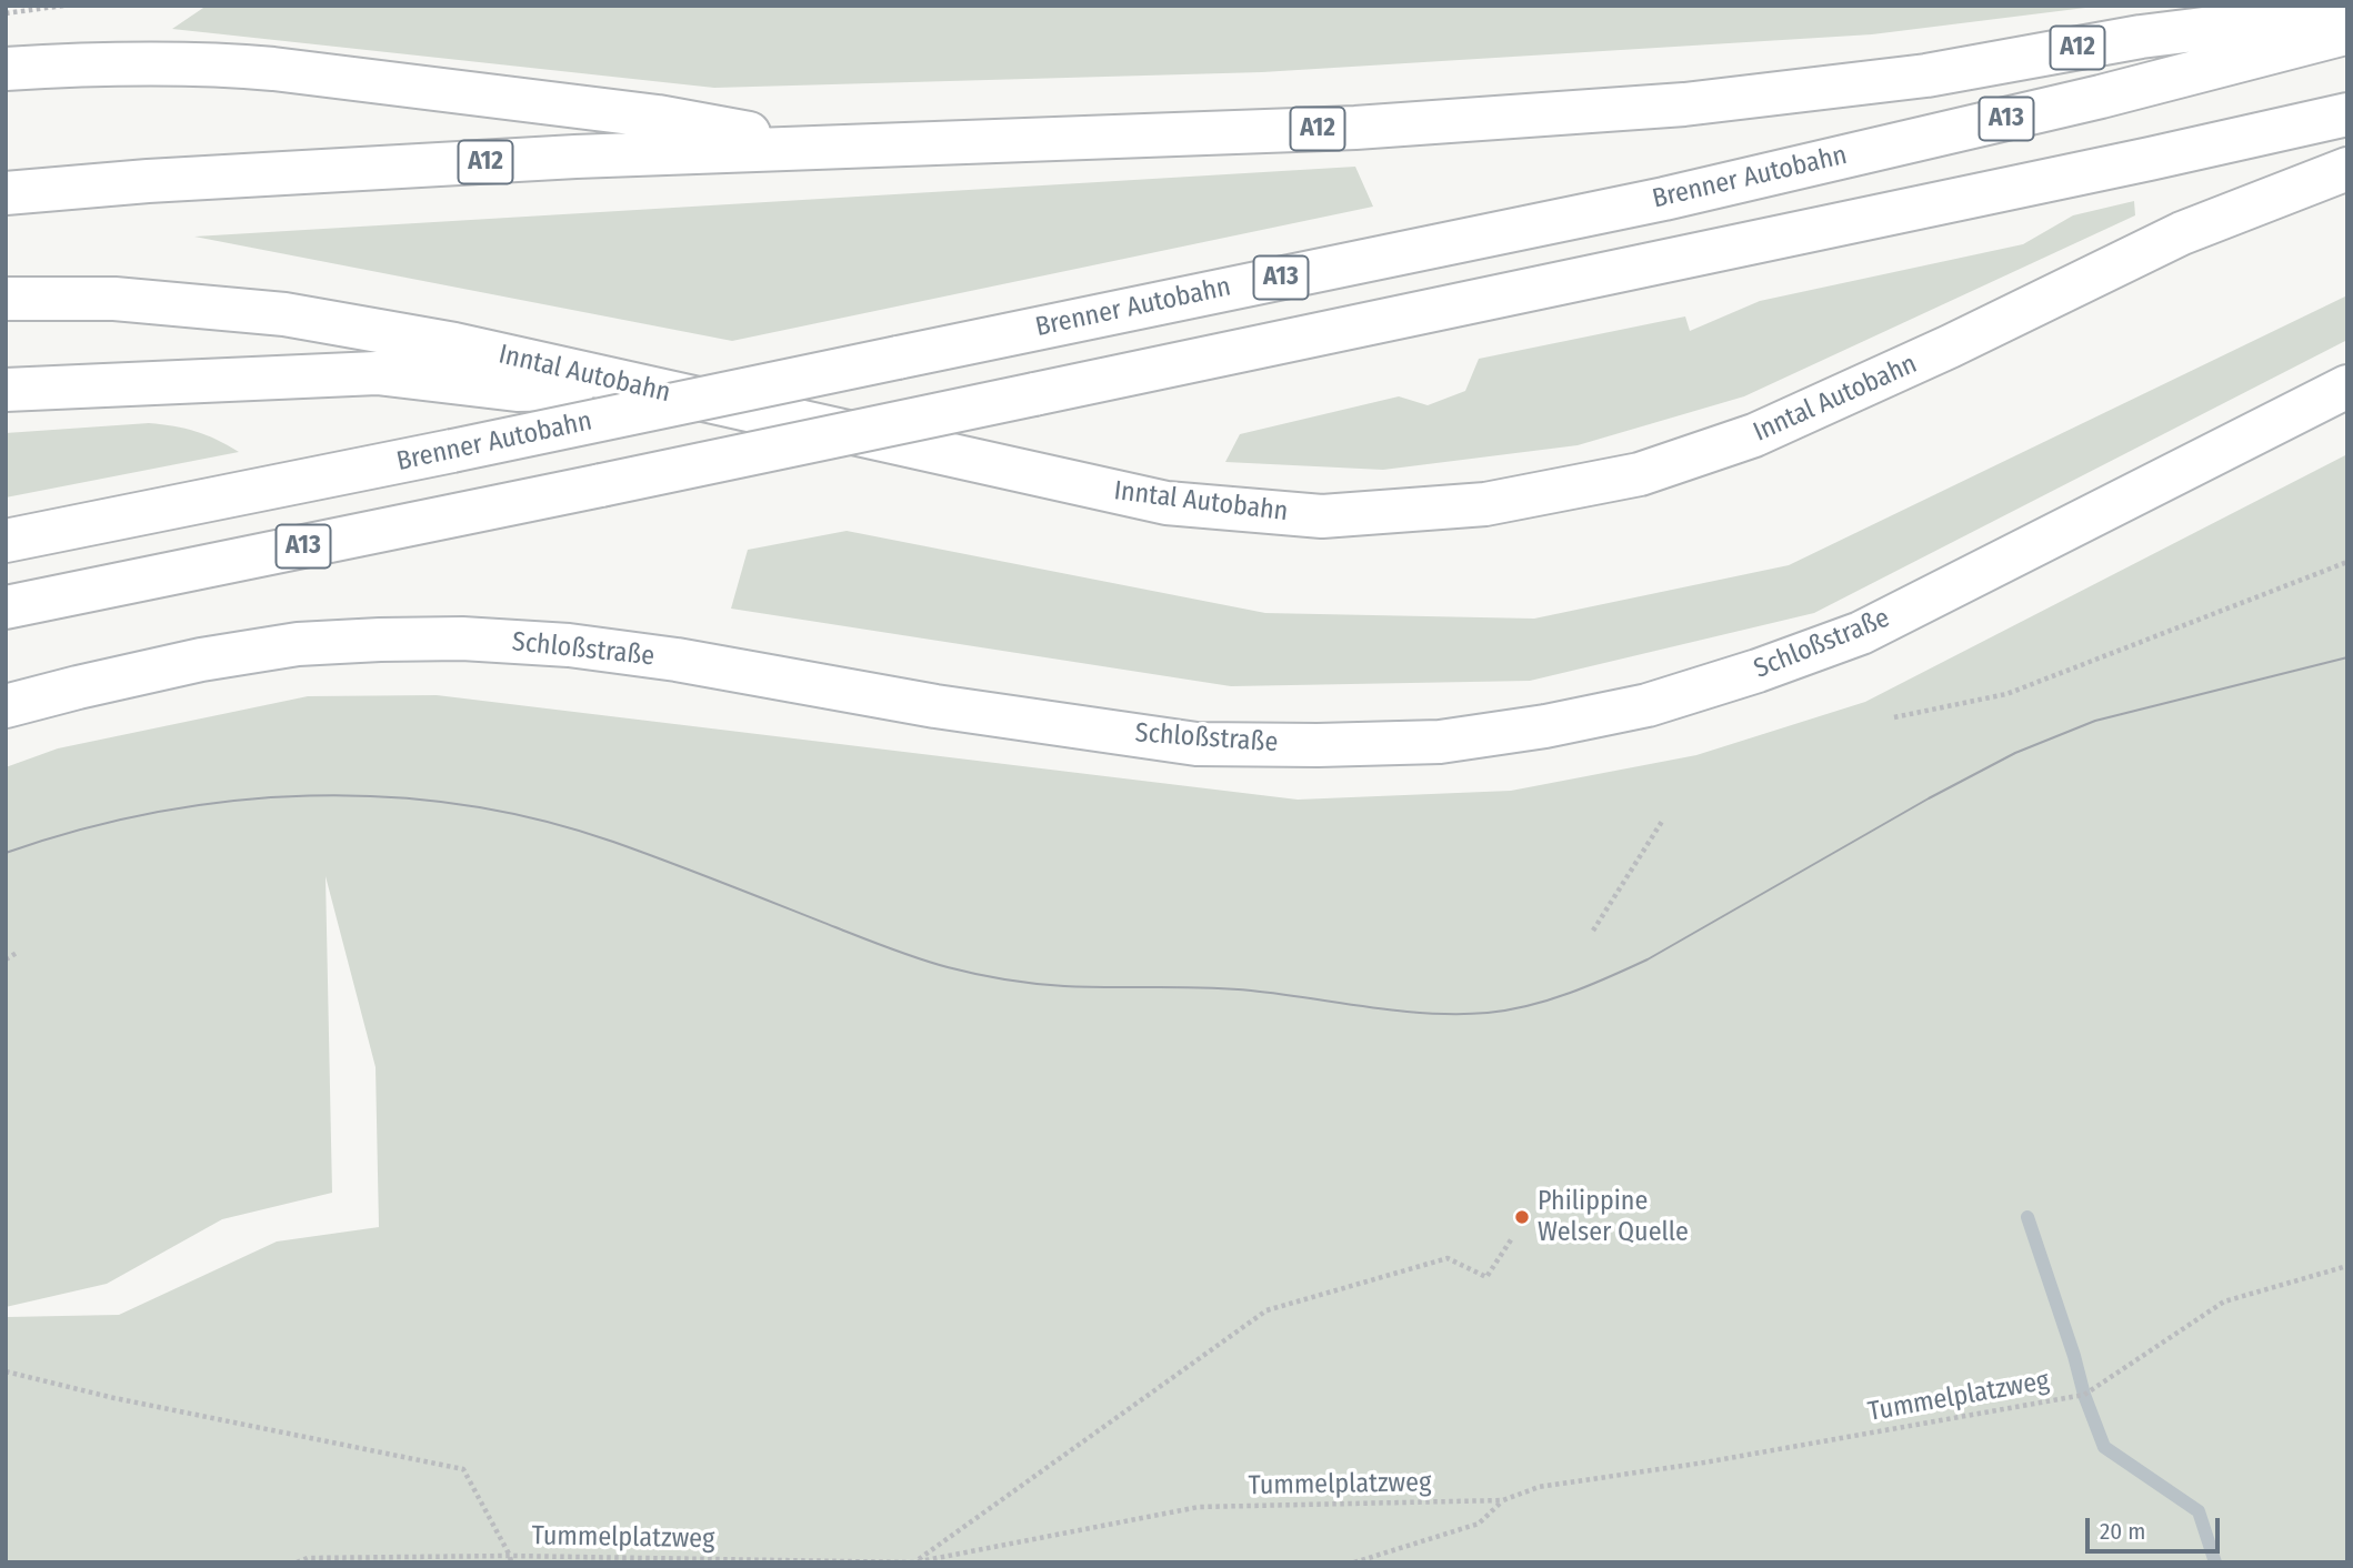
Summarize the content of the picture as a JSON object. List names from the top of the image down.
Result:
{
  "streets": {
    "main road": [
      "A12",
      "A13",
      "Brenner Autobahn",
      "Inntal Autobahn",
      "Schloßstraße"
    ],
    "path": ["Tummelplatzweg"]
  },
  "places": ["Philippine Welser Quelle"],
  "scale_bar": "20 m"
}
